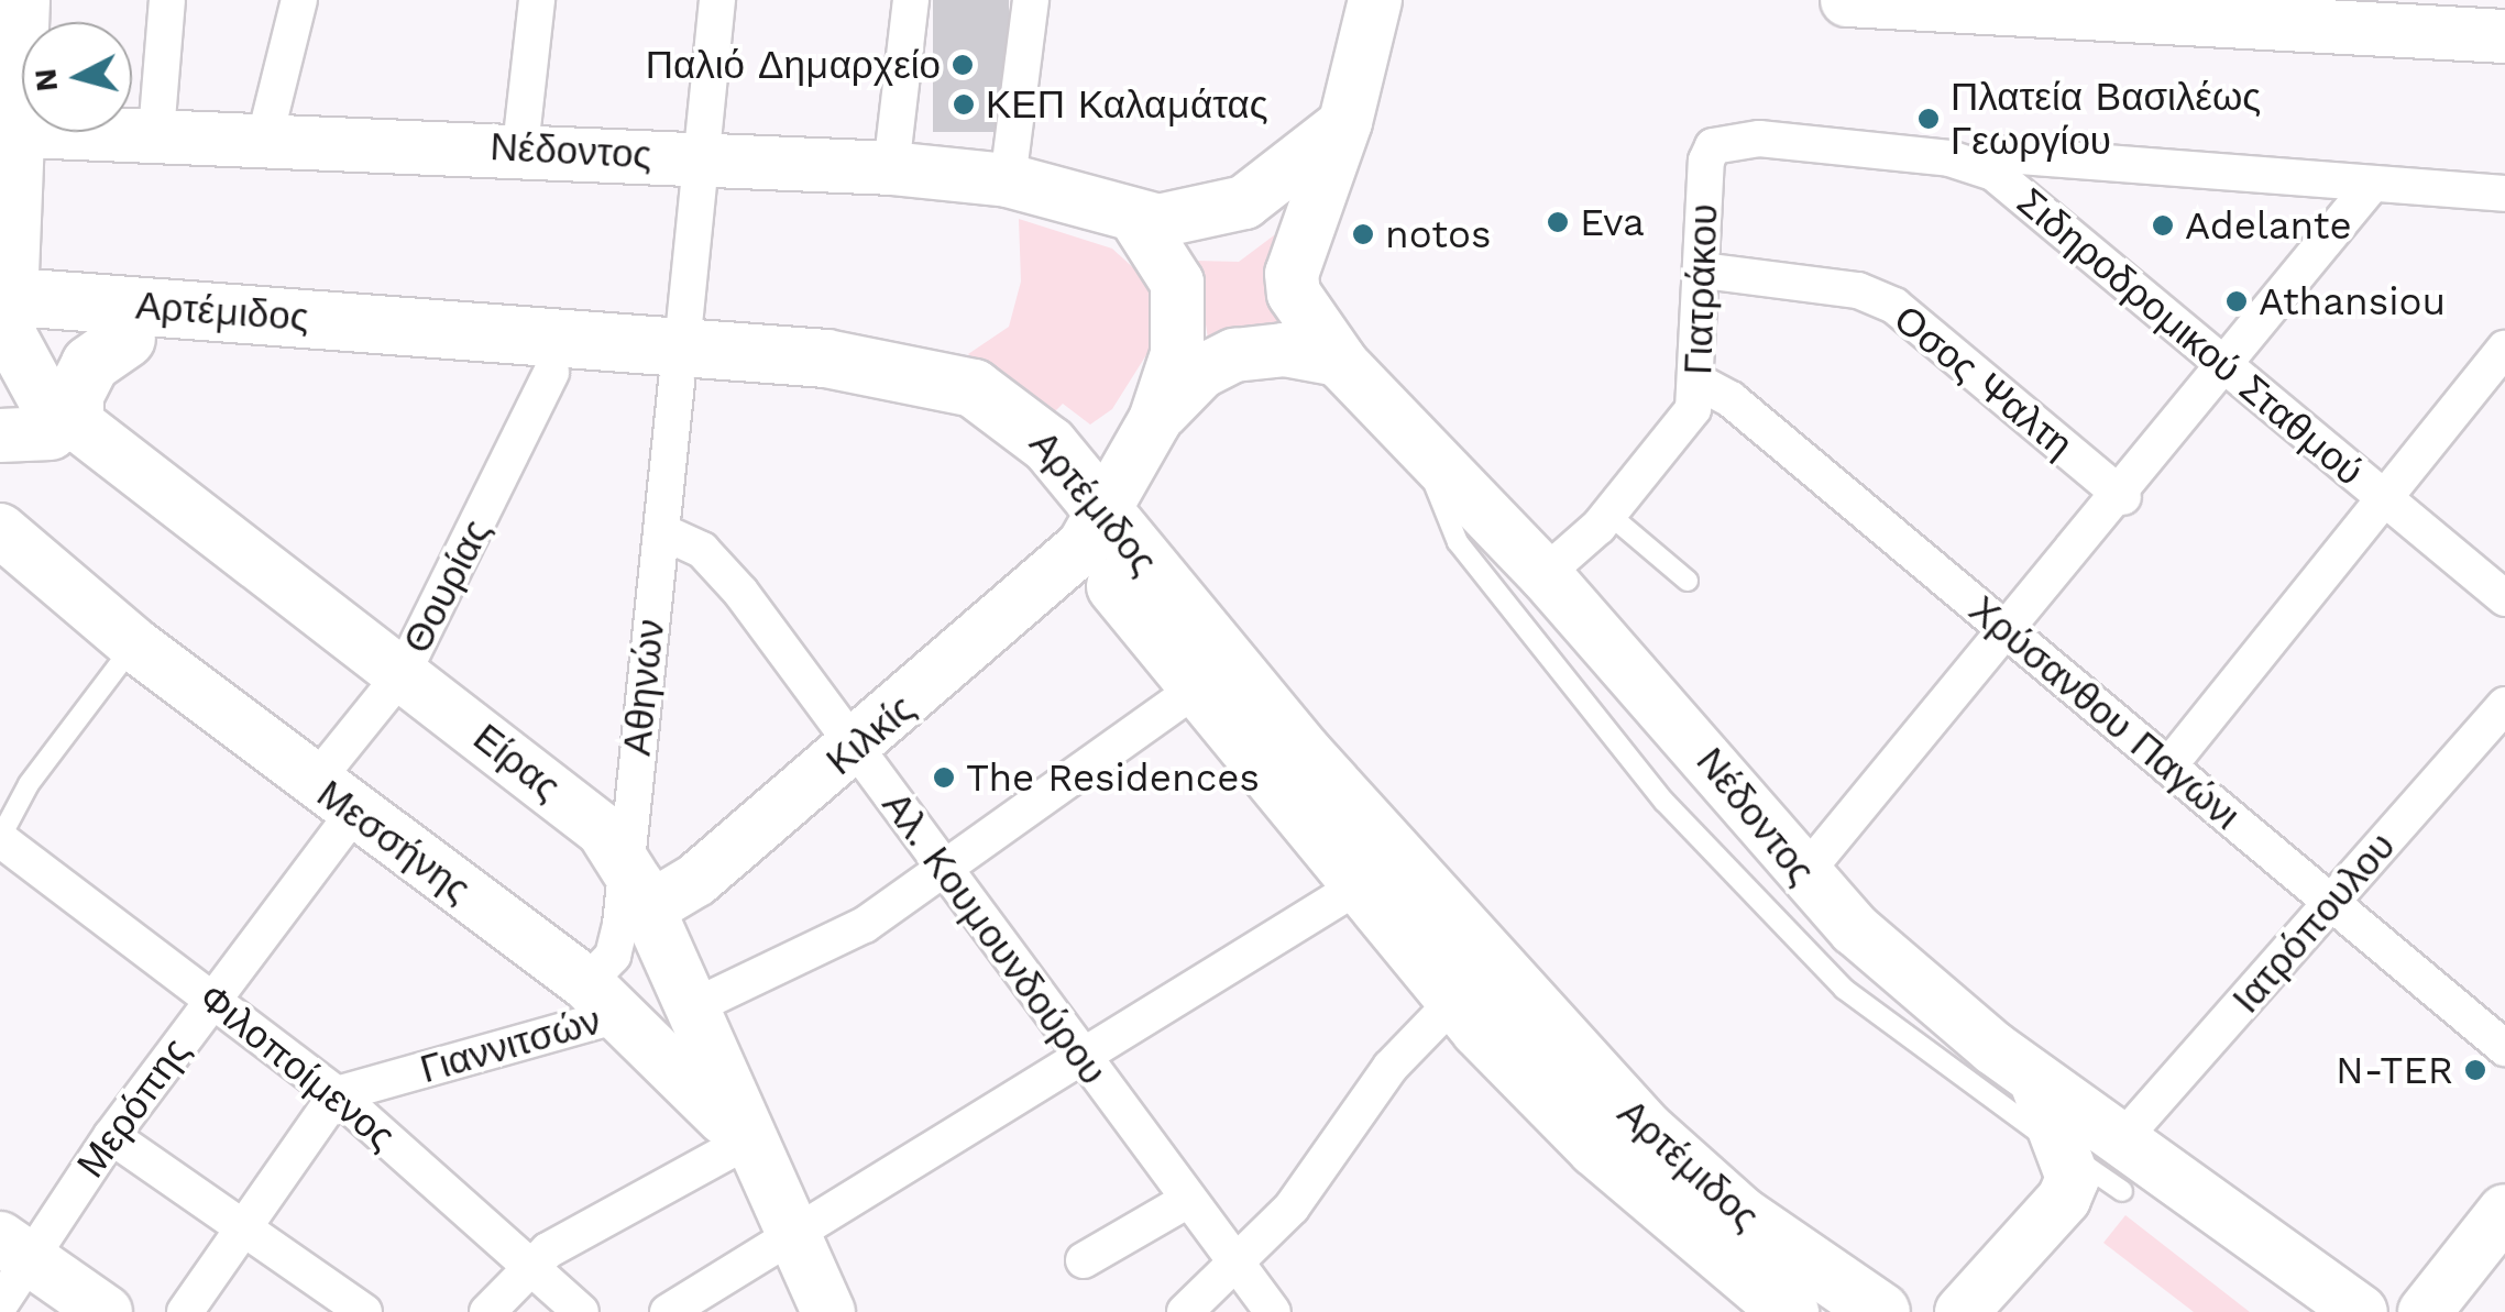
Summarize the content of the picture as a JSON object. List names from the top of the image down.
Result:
{
  "streets": {
    "main road": ["Αρτέμιδος"],
    "street": [
      "Νέδοντος",
      "Γιατράκου",
      "Σιδηροδρομικού Σταθμού",
      "Οσος Ψαλτη",
      "Θουρίας",
      "Αθηνών",
      "Χρύσανθου Παγώνι",
      "Κιλκίς",
      "Είρας",
      "Μεσσήνης",
      "Ιατρόπουλου",
      "Αλ. Κουμουνδούρου",
      "Γιαννιτσών",
      "Φιλοποίμενος",
      "Μερόπης"
    ]
  },
  "crossings": [
    ["Νέδοντος", "Γιατράκου"],
    ["Νέδοντος", "Αθηνών"],
    ["Νέδοντος", "Ιατρόπουλου"],
    ["Γιατράκου", "Σιδηροδρομικού Σταθμού"],
    ["Γιατράκου", "Οσος Ψαλτη"],
    ["Γιατράκου", "Χρύσανθου Παγώνι"],
    ["Αρτέμιδος", "Θουρίας"],
    ["Αρτέμιδος", "Αθηνών"],
    ["Αρτέμιδος", "Κιλκίς"],
    ["Αρτέμιδος", "Είρας"],
    ["Θουρίας", "Είρας"],
    ["Θουρίας", "Μεσσήνης"],
    ["Θουρίας", "Μερόπης"],
    ["Αθηνών", "Κιλκίς"],
    ["Αθηνών", "Είρας"],
    ["Αθηνών", "Μεσσήνης"],
    ["Αθηνών", "Αλ. Κουμουνδούρου"],
    ["Αθηνών", "Γιαννιτσών"],
    ["Χρύσανθου Παγώνι", "Ιατρόπουλου"],
    ["Κιλκίς", "Είρας"],
    ["Κιλκίς", "Αλ. Κουμουνδούρου"],
    ["Είρας", "Μεσσήνης"],
    ["Μεσσήνης", "Γιαννιτσών"],
    ["Μεσσήνης", "Μερόπης"],
    ["Γιαννιτσών", "Φιλοποίμενος"],
    ["Φιλοποίμενος", "Μερόπης"]
  ],
  "places": [
    "Παλιό Δημαρχείο",
    "ΚΕΠ Καλαμάτας",
    "Πλατεία Βασιλέως Γεωργίου",
    "Eva",
    "Adelante",
    "notos",
    "Athansiou",
    "The Residences",
    "N-TER"
  ],
  "north": "left"
}
